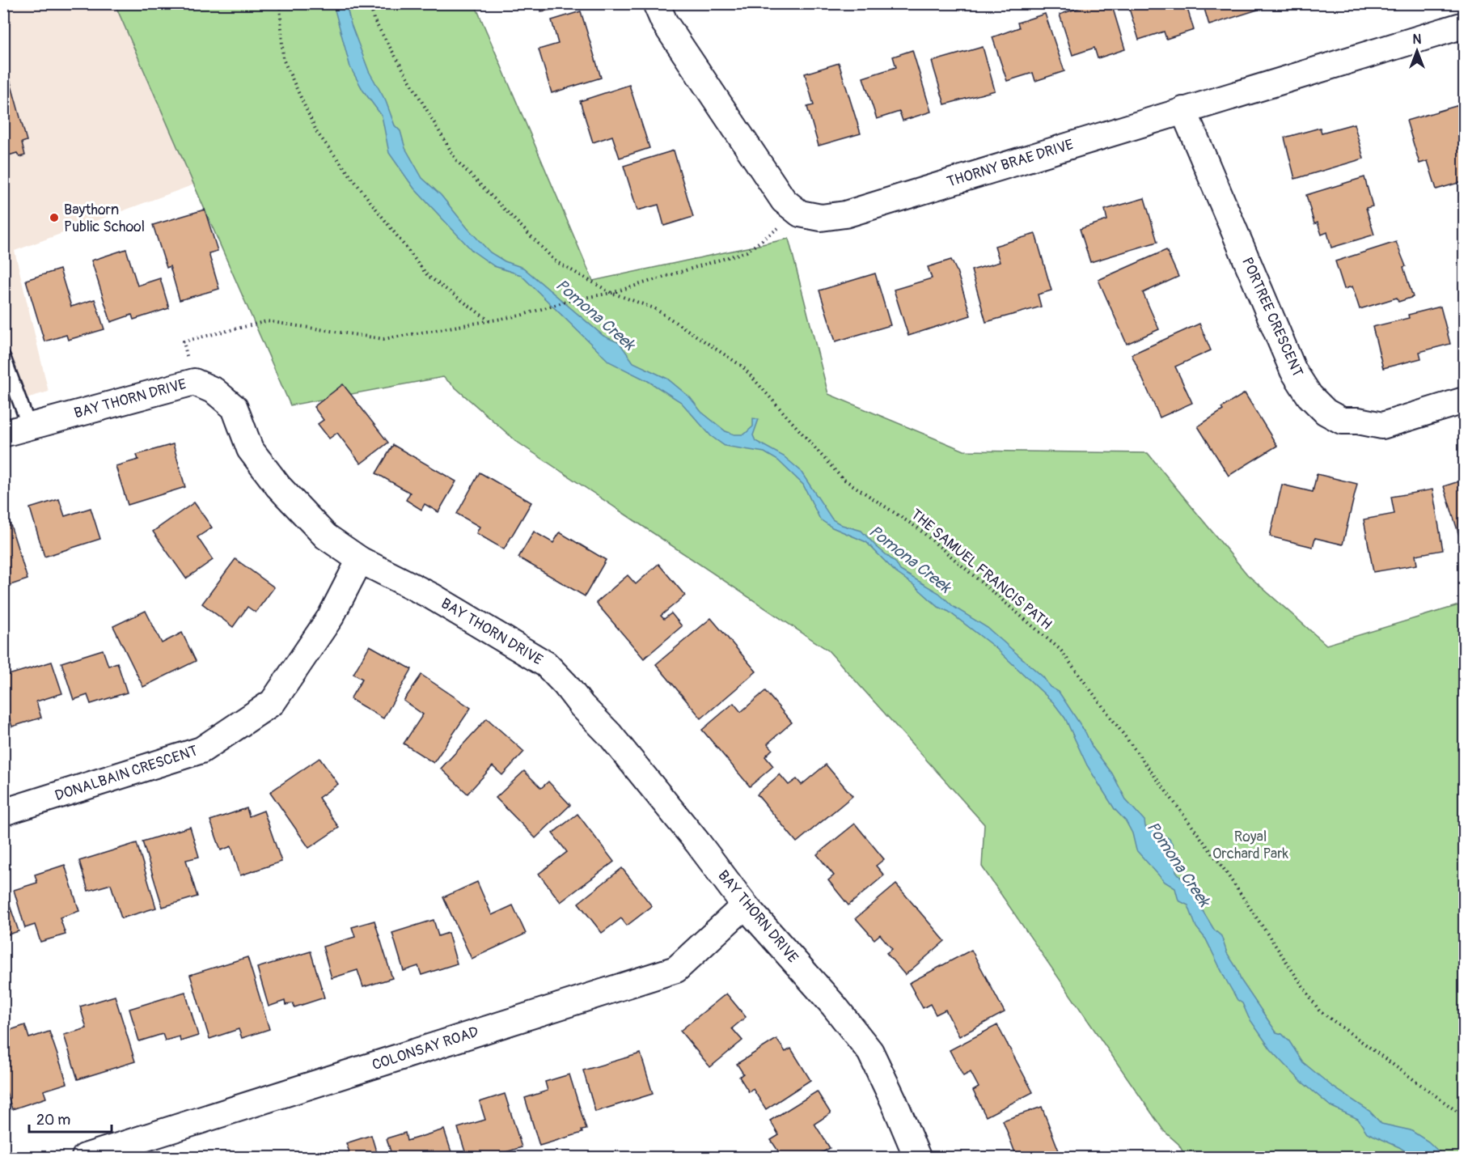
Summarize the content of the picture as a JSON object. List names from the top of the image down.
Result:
{
  "streets": {
    "street": [
      "THORNY BRAE DRIVE",
      "PORTREE CRESCENT",
      "BAY THORN DRIVE",
      "DONALBAIN CRESCENT",
      "COLONSAY ROAD"
    ],
    "path": ["THE SAMUEL FRANCIS PATH"]
  },
  "crossings": [
    ["THORNY BRAE DRIVE", "PORTREE CRESCENT"],
    ["BAY THORN DRIVE", "DONALBAIN CRESCENT"],
    ["BAY THORN DRIVE", "COLONSAY ROAD"]
  ],
  "water": ["Pomona Creek"],
  "parks": ["Royal Orchard Park"],
  "places": ["Baythorn Public School"],
  "scale_bar": "20 m",
  "north": "top"
}
